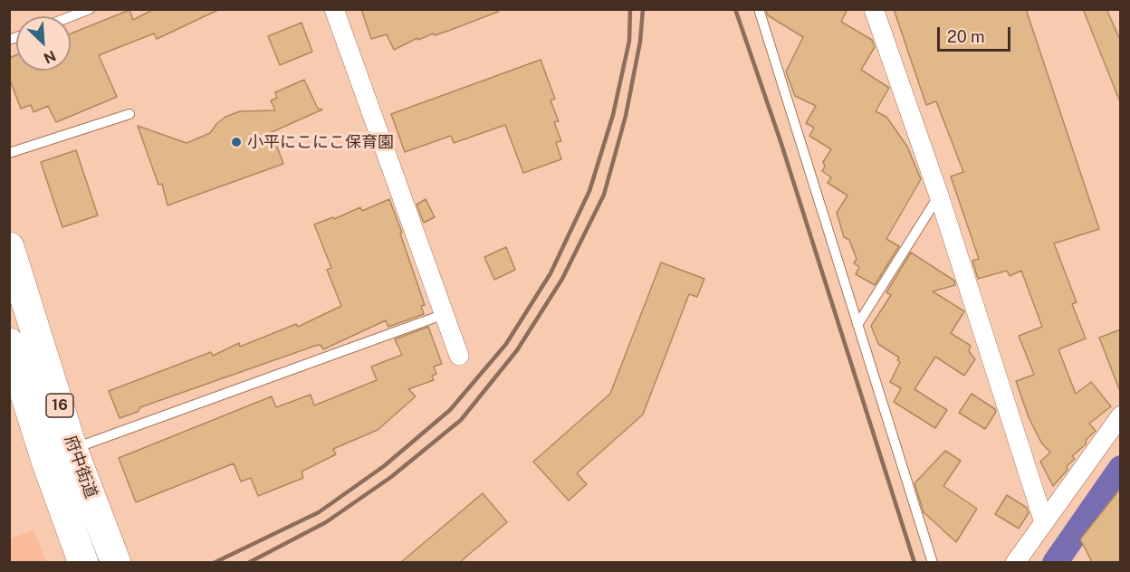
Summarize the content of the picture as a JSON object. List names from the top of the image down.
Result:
{
  "streets": {
    "main road": ["16", "府中街道"]
  },
  "places": ["小平にこにこ保育園"],
  "scale_bar": "20 m",
  "north": "bottom right"
}
